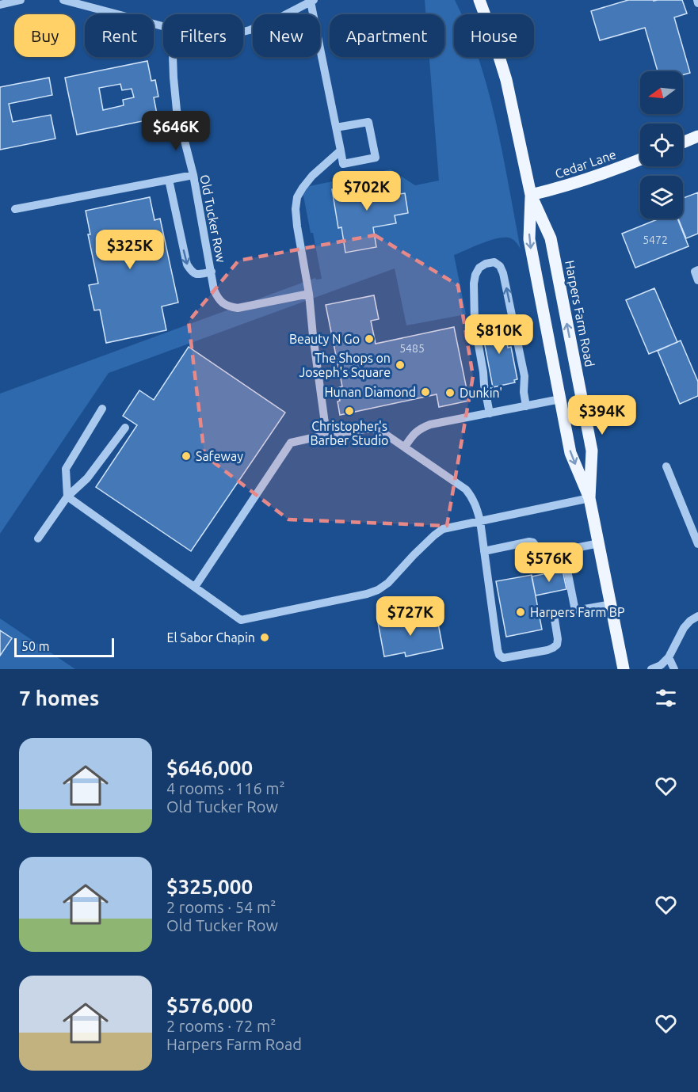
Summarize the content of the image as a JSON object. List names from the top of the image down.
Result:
{
  "streets": {
    "main road": ["Cedar Lane", "Harpers Farm Road"],
    "street": ["Old Tucker Row"]
  },
  "crossings": [
    ["Cedar Lane", "Harpers Farm Road"]
  ],
  "places": [
    "Beauty N Go",
    "The Shops on Joseph's Square",
    "Hunan Diamond",
    "Dunkin'",
    "Christopher's Barber Studio",
    "Safeway",
    "Harpers Farm BP",
    "El Sabor Chapin"
  ],
  "house_numbers": ["5472", "5485"],
  "scale_bar": "50 m",
  "north": "left",
  "page": {
    "chip": [
      "Buy",
      "Rent",
      "Filters",
      "New",
      "Apartment",
      "House"
    ],
    "price": [
      "$646K",
      "$702K",
      "$325K",
      "$810K",
      "$394K",
      "$576K",
      "$727K"
    ],
    "scale": "50 m",
    "heading": "7 homes",
    "list": [
      {
        "name": "$646,000",
        "note": "4 rooms · 116 m² · Old Tucker Row"
      },
      {
        "name": "$325,000",
        "note": "2 rooms · 54 m² · Old Tucker Row"
      },
      {
        "name": "$576,000",
        "note": "2 rooms · 72 m² · Harpers Farm Road"
      }
    ]
  }
}
